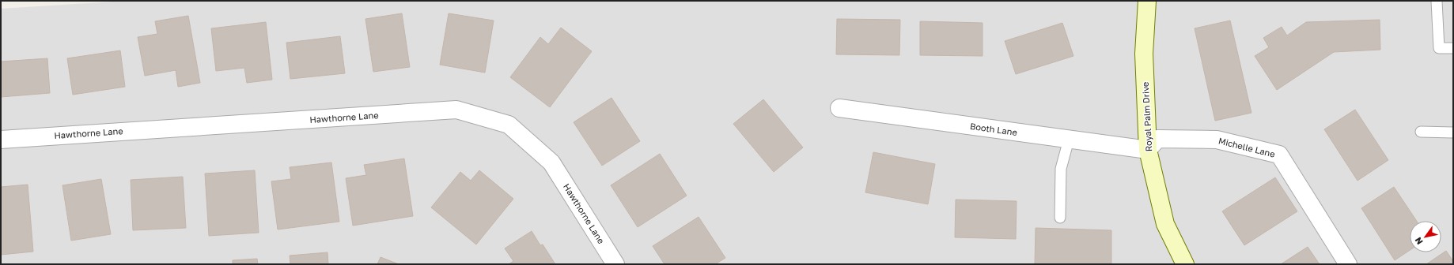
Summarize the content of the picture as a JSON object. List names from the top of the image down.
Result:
{
  "streets": {
    "street": [
      "Royal Palm Drive",
      "Hawthorne Lane",
      "Booth Lane",
      "Michelle Lane"
    ]
  },
  "crossings": [
    ["Royal Palm Drive", "Booth Lane"],
    ["Royal Palm Drive", "Michelle Lane"],
    ["Booth Lane", "Michelle Lane"]
  ],
  "north": "bottom left"
}
